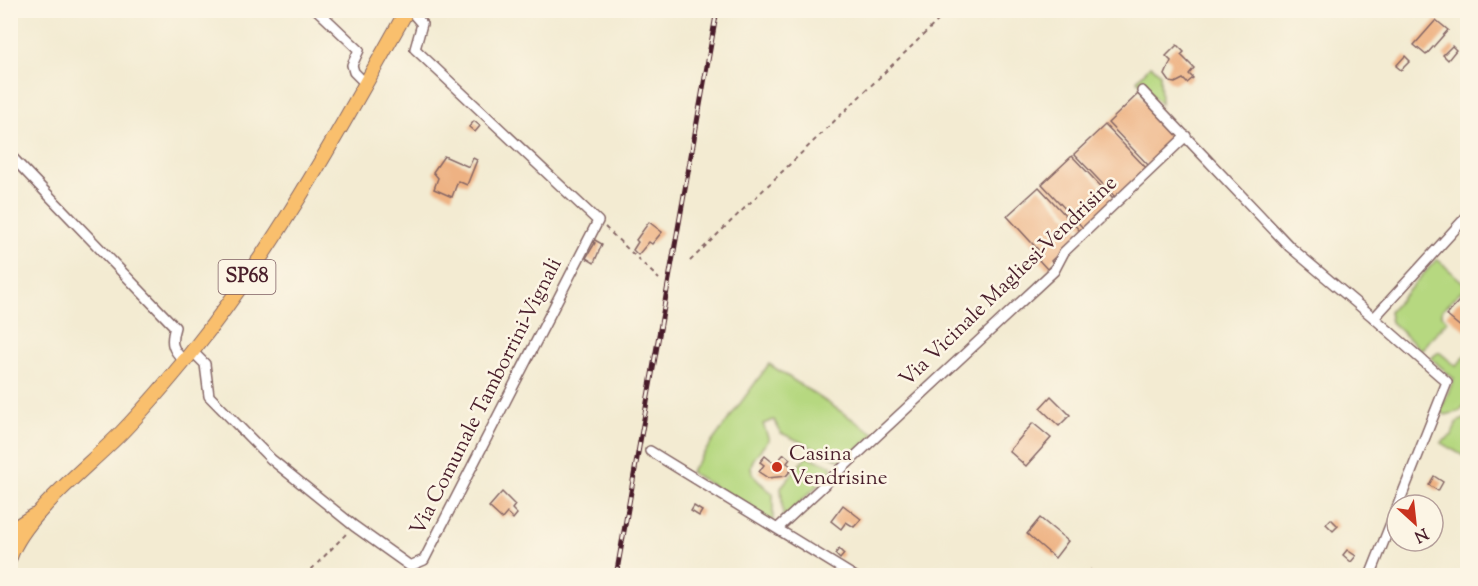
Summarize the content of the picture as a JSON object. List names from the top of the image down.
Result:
{
  "streets": {
    "main road": ["SP68"],
    "street": ["Via Vicinale Magliesi-Vendrisine", "Via Comunale Tamborrini-Vignali"]
  },
  "crossings": [
    ["SP68", "Via Comunale Tamborrini-Vignali"]
  ],
  "places": ["Casina Vendrisine"],
  "north": "bottom right"
}
